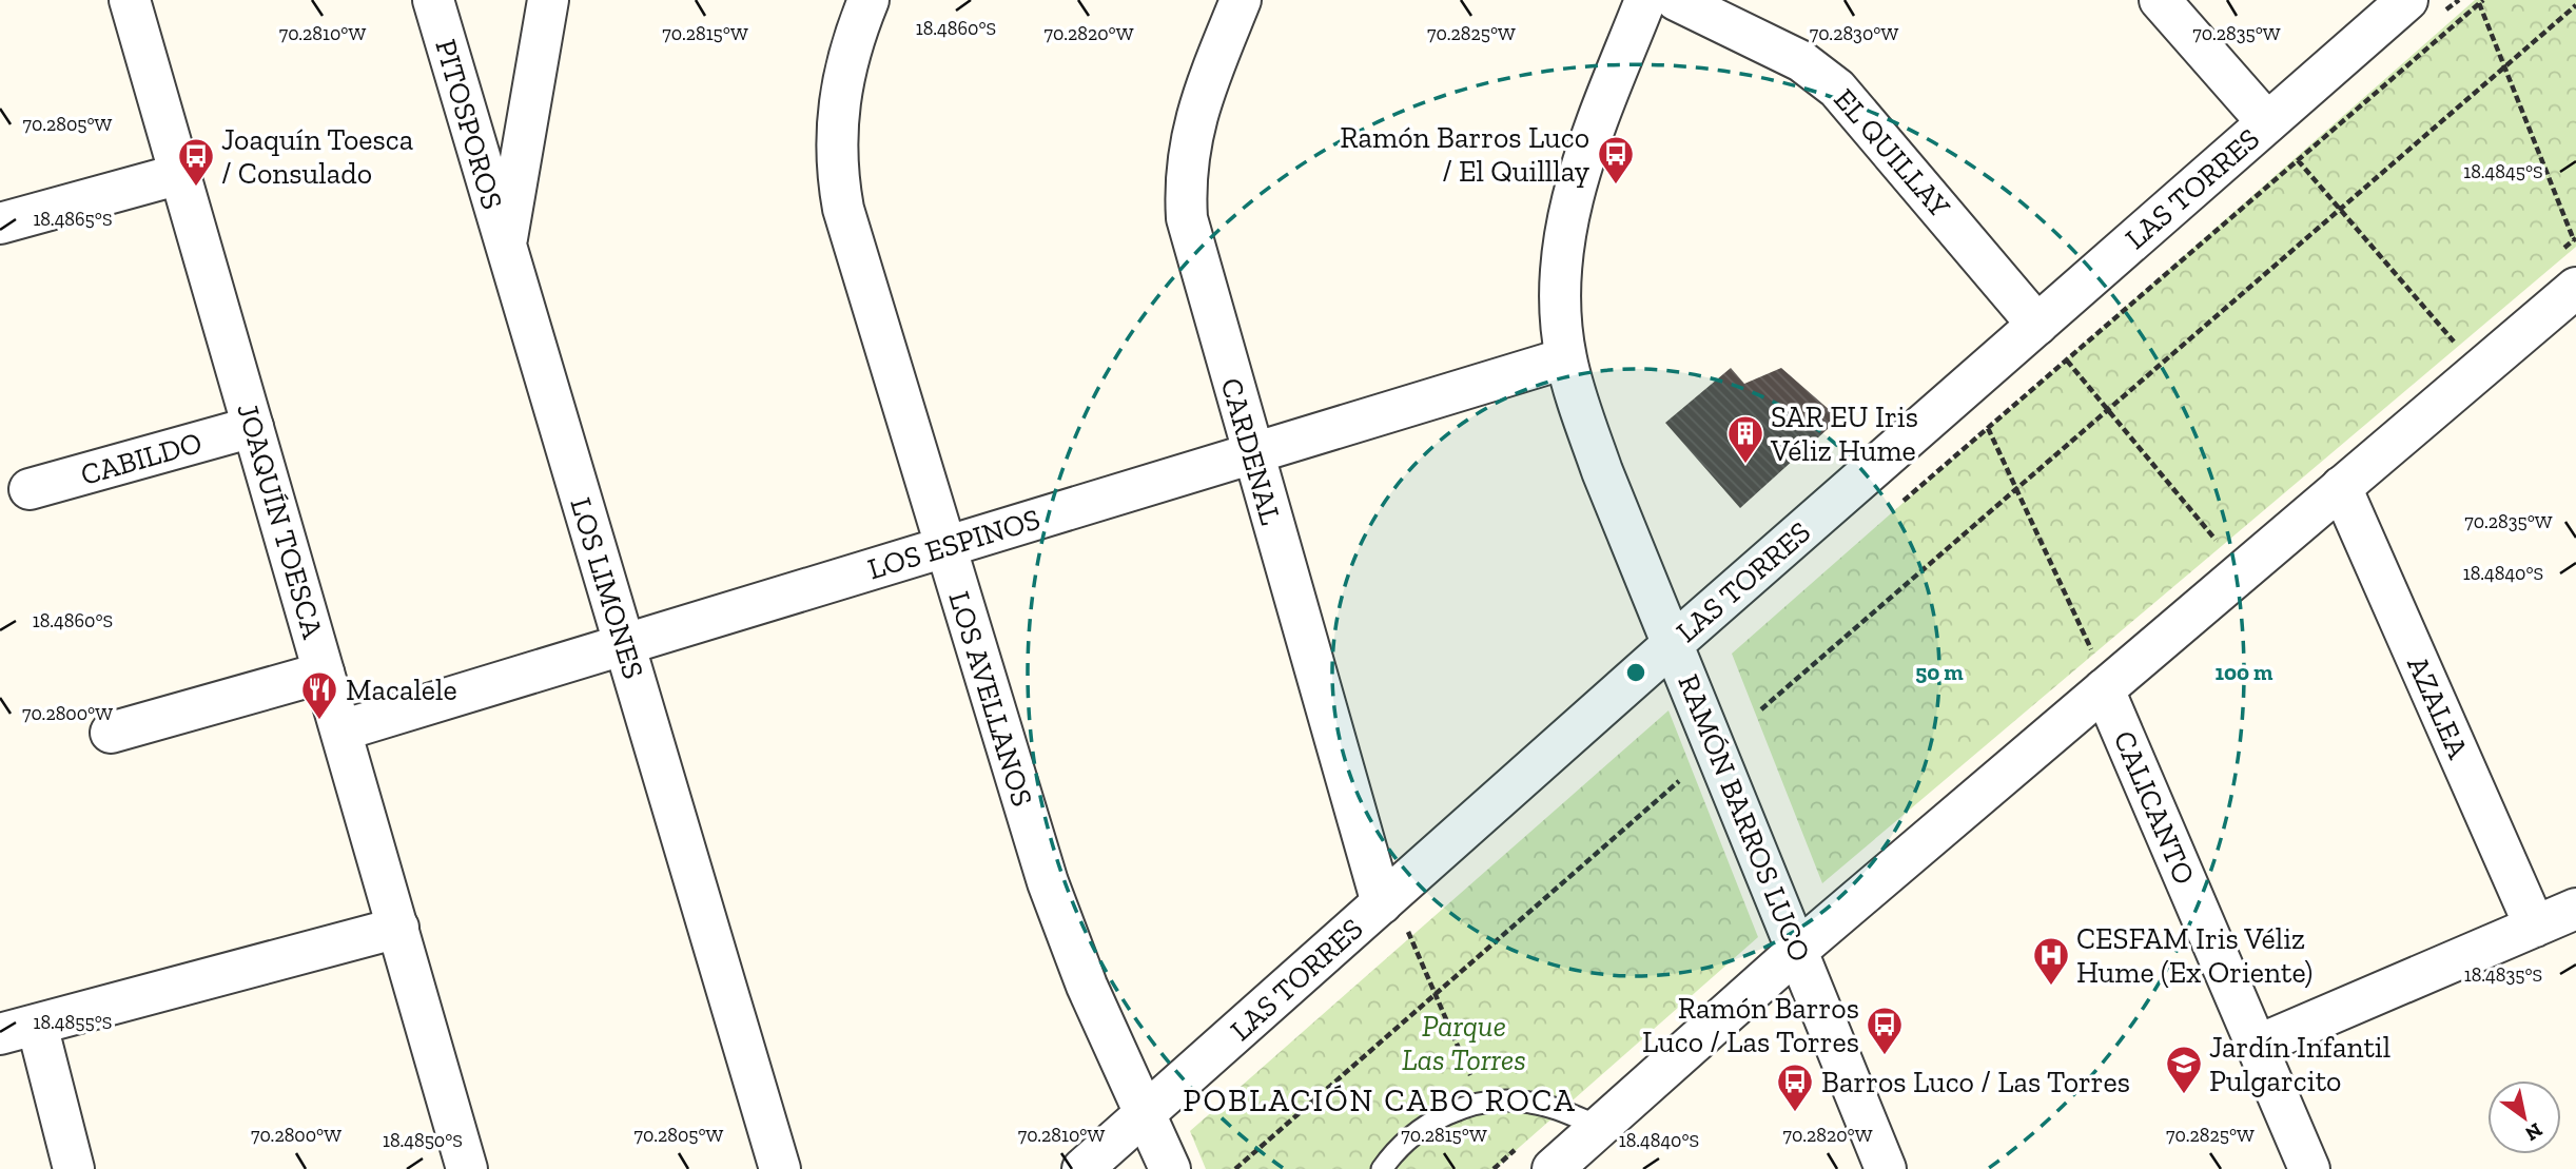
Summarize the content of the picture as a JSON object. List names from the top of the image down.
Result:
{
  "streets": {
    "street": [
      "PITOSPOROS",
      "EL QUILLAY",
      "LAS TORRES",
      "CARDENAL",
      "CABILDO",
      "JOAQUÍN TOESCA",
      "LOS ESPINOS",
      "LOS LIMONES",
      "LOS AVELLANOS",
      "AZALEA",
      "CALICANTO",
      "RAMÓN BARROS LUCO"
    ]
  },
  "crossings": [
    ["PITOSPOROS", "LOS LIMONES"],
    ["EL QUILLAY", "LAS TORRES"],
    ["LAS TORRES", "CARDENAL"],
    ["LAS TORRES", "LOS AVELLANOS"],
    ["LAS TORRES", "RAMÓN BARROS LUCO"],
    ["CARDENAL", "LOS ESPINOS"],
    ["CABILDO", "JOAQUÍN TOESCA"],
    ["JOAQUÍN TOESCA", "LOS ESPINOS"],
    ["LOS ESPINOS", "LOS LIMONES"],
    ["LOS ESPINOS", "LOS AVELLANOS"],
    ["LOS ESPINOS", "RAMÓN BARROS LUCO"]
  ],
  "districts": ["POBLACIÓN CABO ROCA"],
  "parks": ["Parque Las Torres"],
  "places": {
    "bus stop": [
      "Ramón Barros Luco / El Quilllay",
      "Joaquín Toesca / Consulado",
      "Ramón Barros Luco / Las Torres",
      "Barros Luco / Las Torres"
    ],
    "building": ["SAR EU Iris Véliz Hume"],
    "restaurant": ["Macalele"],
    "hospital": ["CESFAM Iris Véliz Hume (Ex Oriente)"],
    "school or university": ["Jardín Infantil Pulgarcito"]
  },
  "north": "bottom right",
  "coordinates": [
    "18.4860°S",
    "70.2810°W",
    "70.2815°W",
    "70.2820°W",
    "70.2825°W",
    "70.2830°W",
    "70.2835°W",
    "70.2805°W",
    "18.4845°S",
    "18.4865°S",
    "18.4840°S",
    "70.2800°W",
    "18.4835°S",
    "18.4855°S",
    "18.4850°S"
  ],
  "rings": ["50 m", "100 m"]
}
